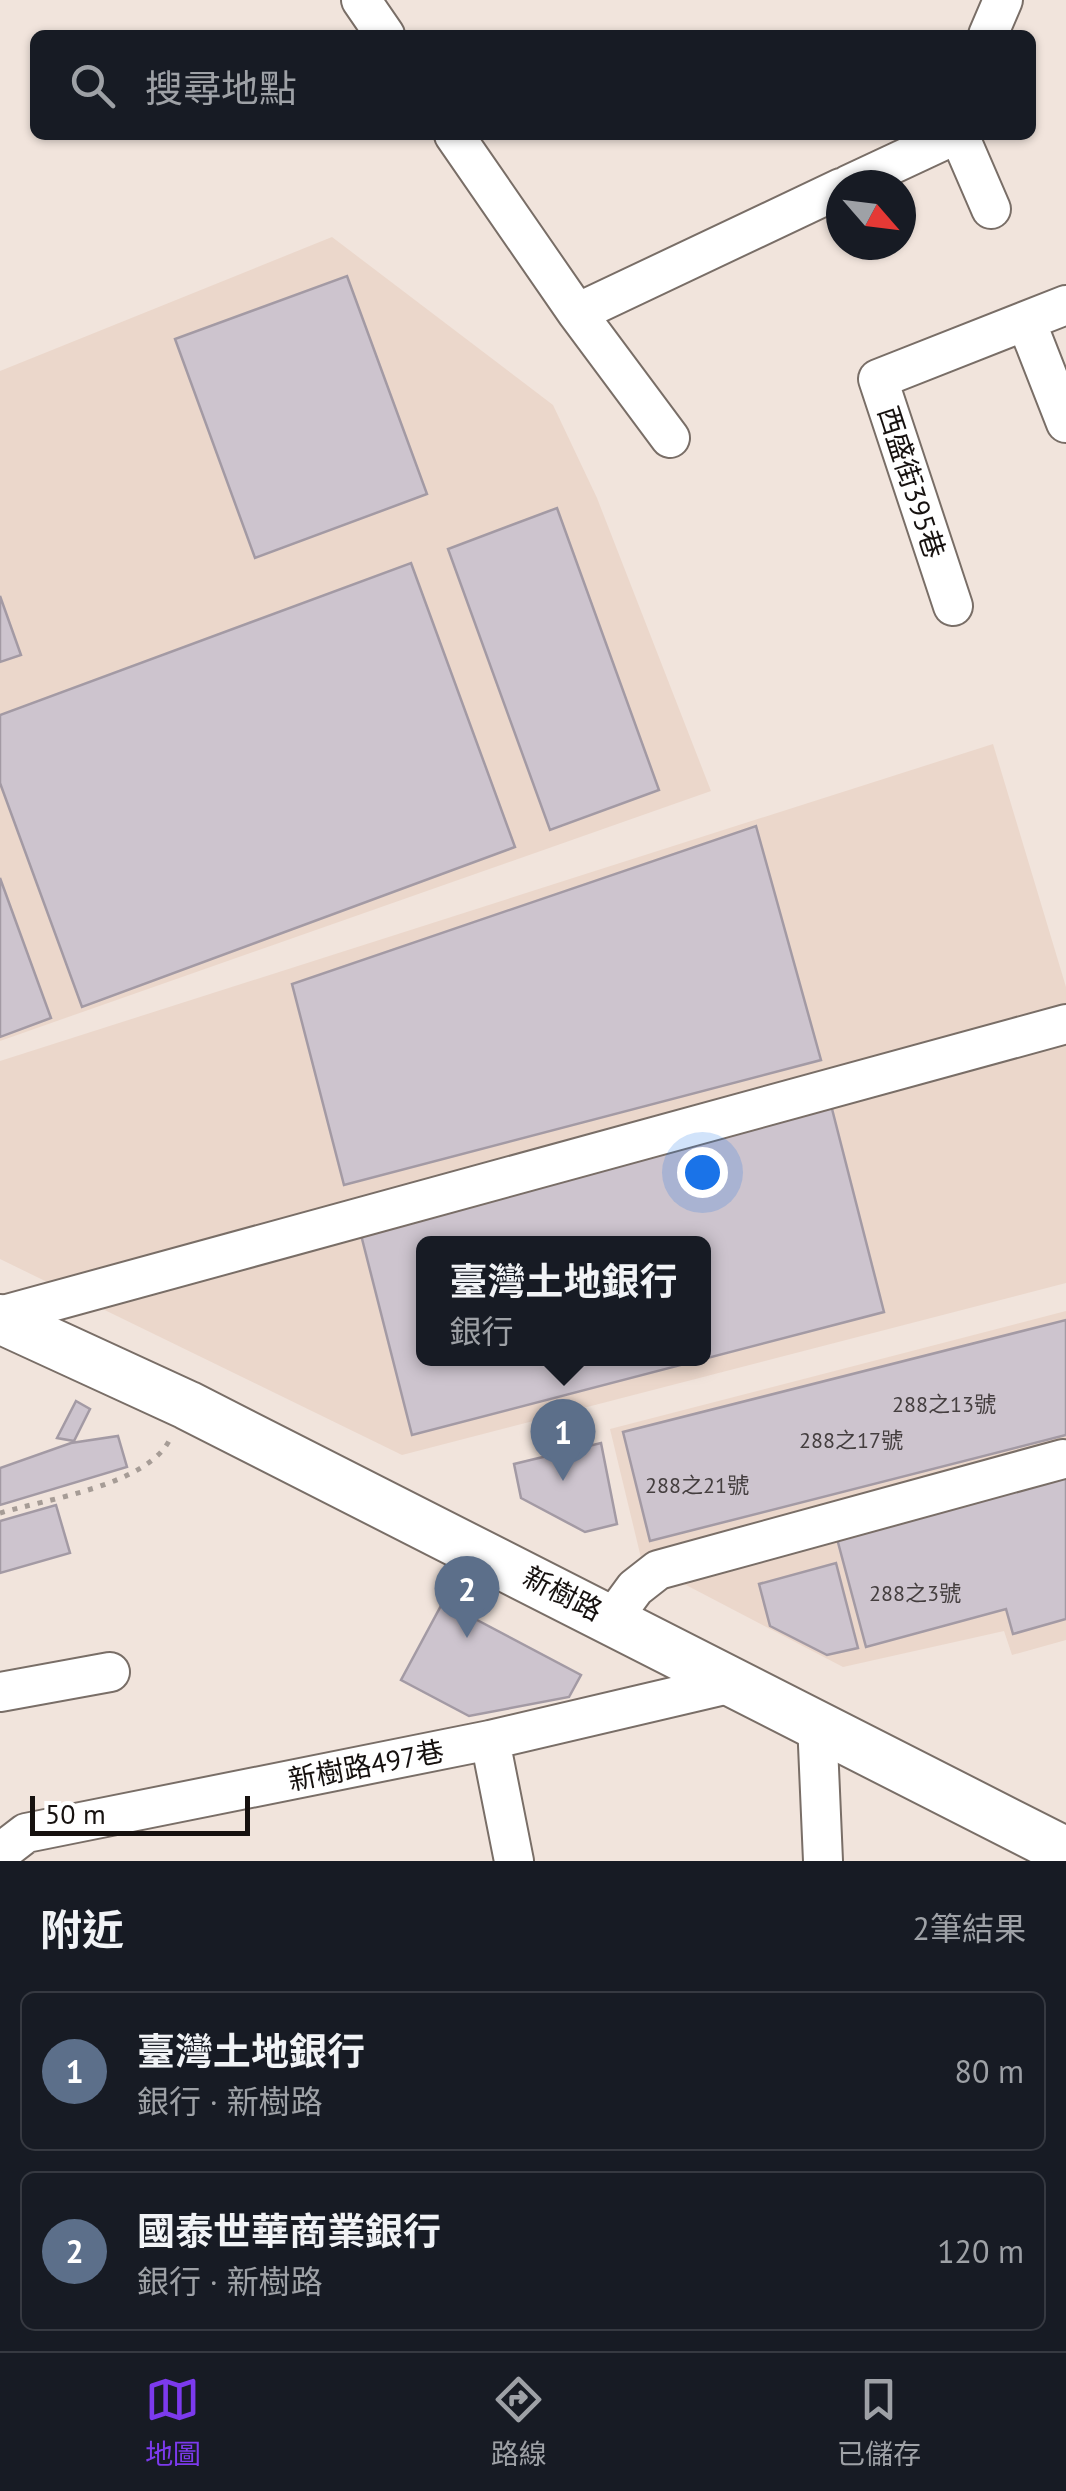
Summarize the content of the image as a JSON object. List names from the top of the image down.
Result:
{
  "streets": {
    "main road": ["新樹路"],
    "street": ["西盛街395巷", "新樹路497巷"]
  },
  "crossings": [
    ["新樹路", "新樹路497巷"]
  ],
  "house_numbers": [
    "288之13號",
    "288之17號",
    "288之21號",
    "288之3號"
  ],
  "scale_bar": "50 m",
  "north": "bottom right",
  "page": {
    "search": "搜尋地點",
    "popup": ["臺灣土地銀行", "銀行"],
    "pins": ["1", "2"],
    "scale": "50 m",
    "heading": ["附近", "2筆結果"],
    "list": [
      {
        "mark": "1",
        "name": "臺灣土地銀行",
        "note": "銀行 · 新樹路",
        "value": "80 m"
      },
      {
        "mark": "2",
        "name": "國泰世華商業銀行",
        "note": "銀行 · 新樹路",
        "value": "120 m"
      }
    ],
    "nav": ["地圖", "路線", "已儲存"]
  }
}
